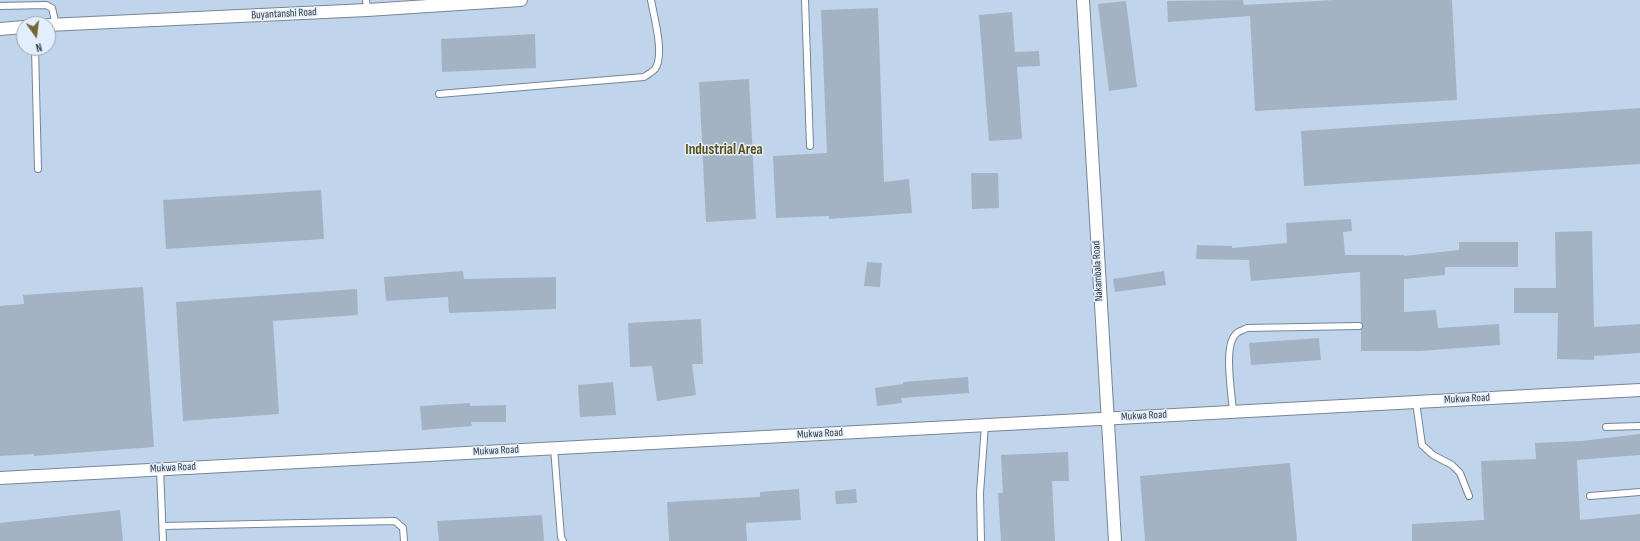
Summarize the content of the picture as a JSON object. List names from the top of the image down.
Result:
{
  "streets": {
    "street": ["Buyantanshi Road", "Nakambala Road", "Mukwa Road"]
  },
  "crossings": [
    ["Nakambala Road", "Mukwa Road"]
  ],
  "districts": ["Industrial Area"],
  "north": "bottom"
}
